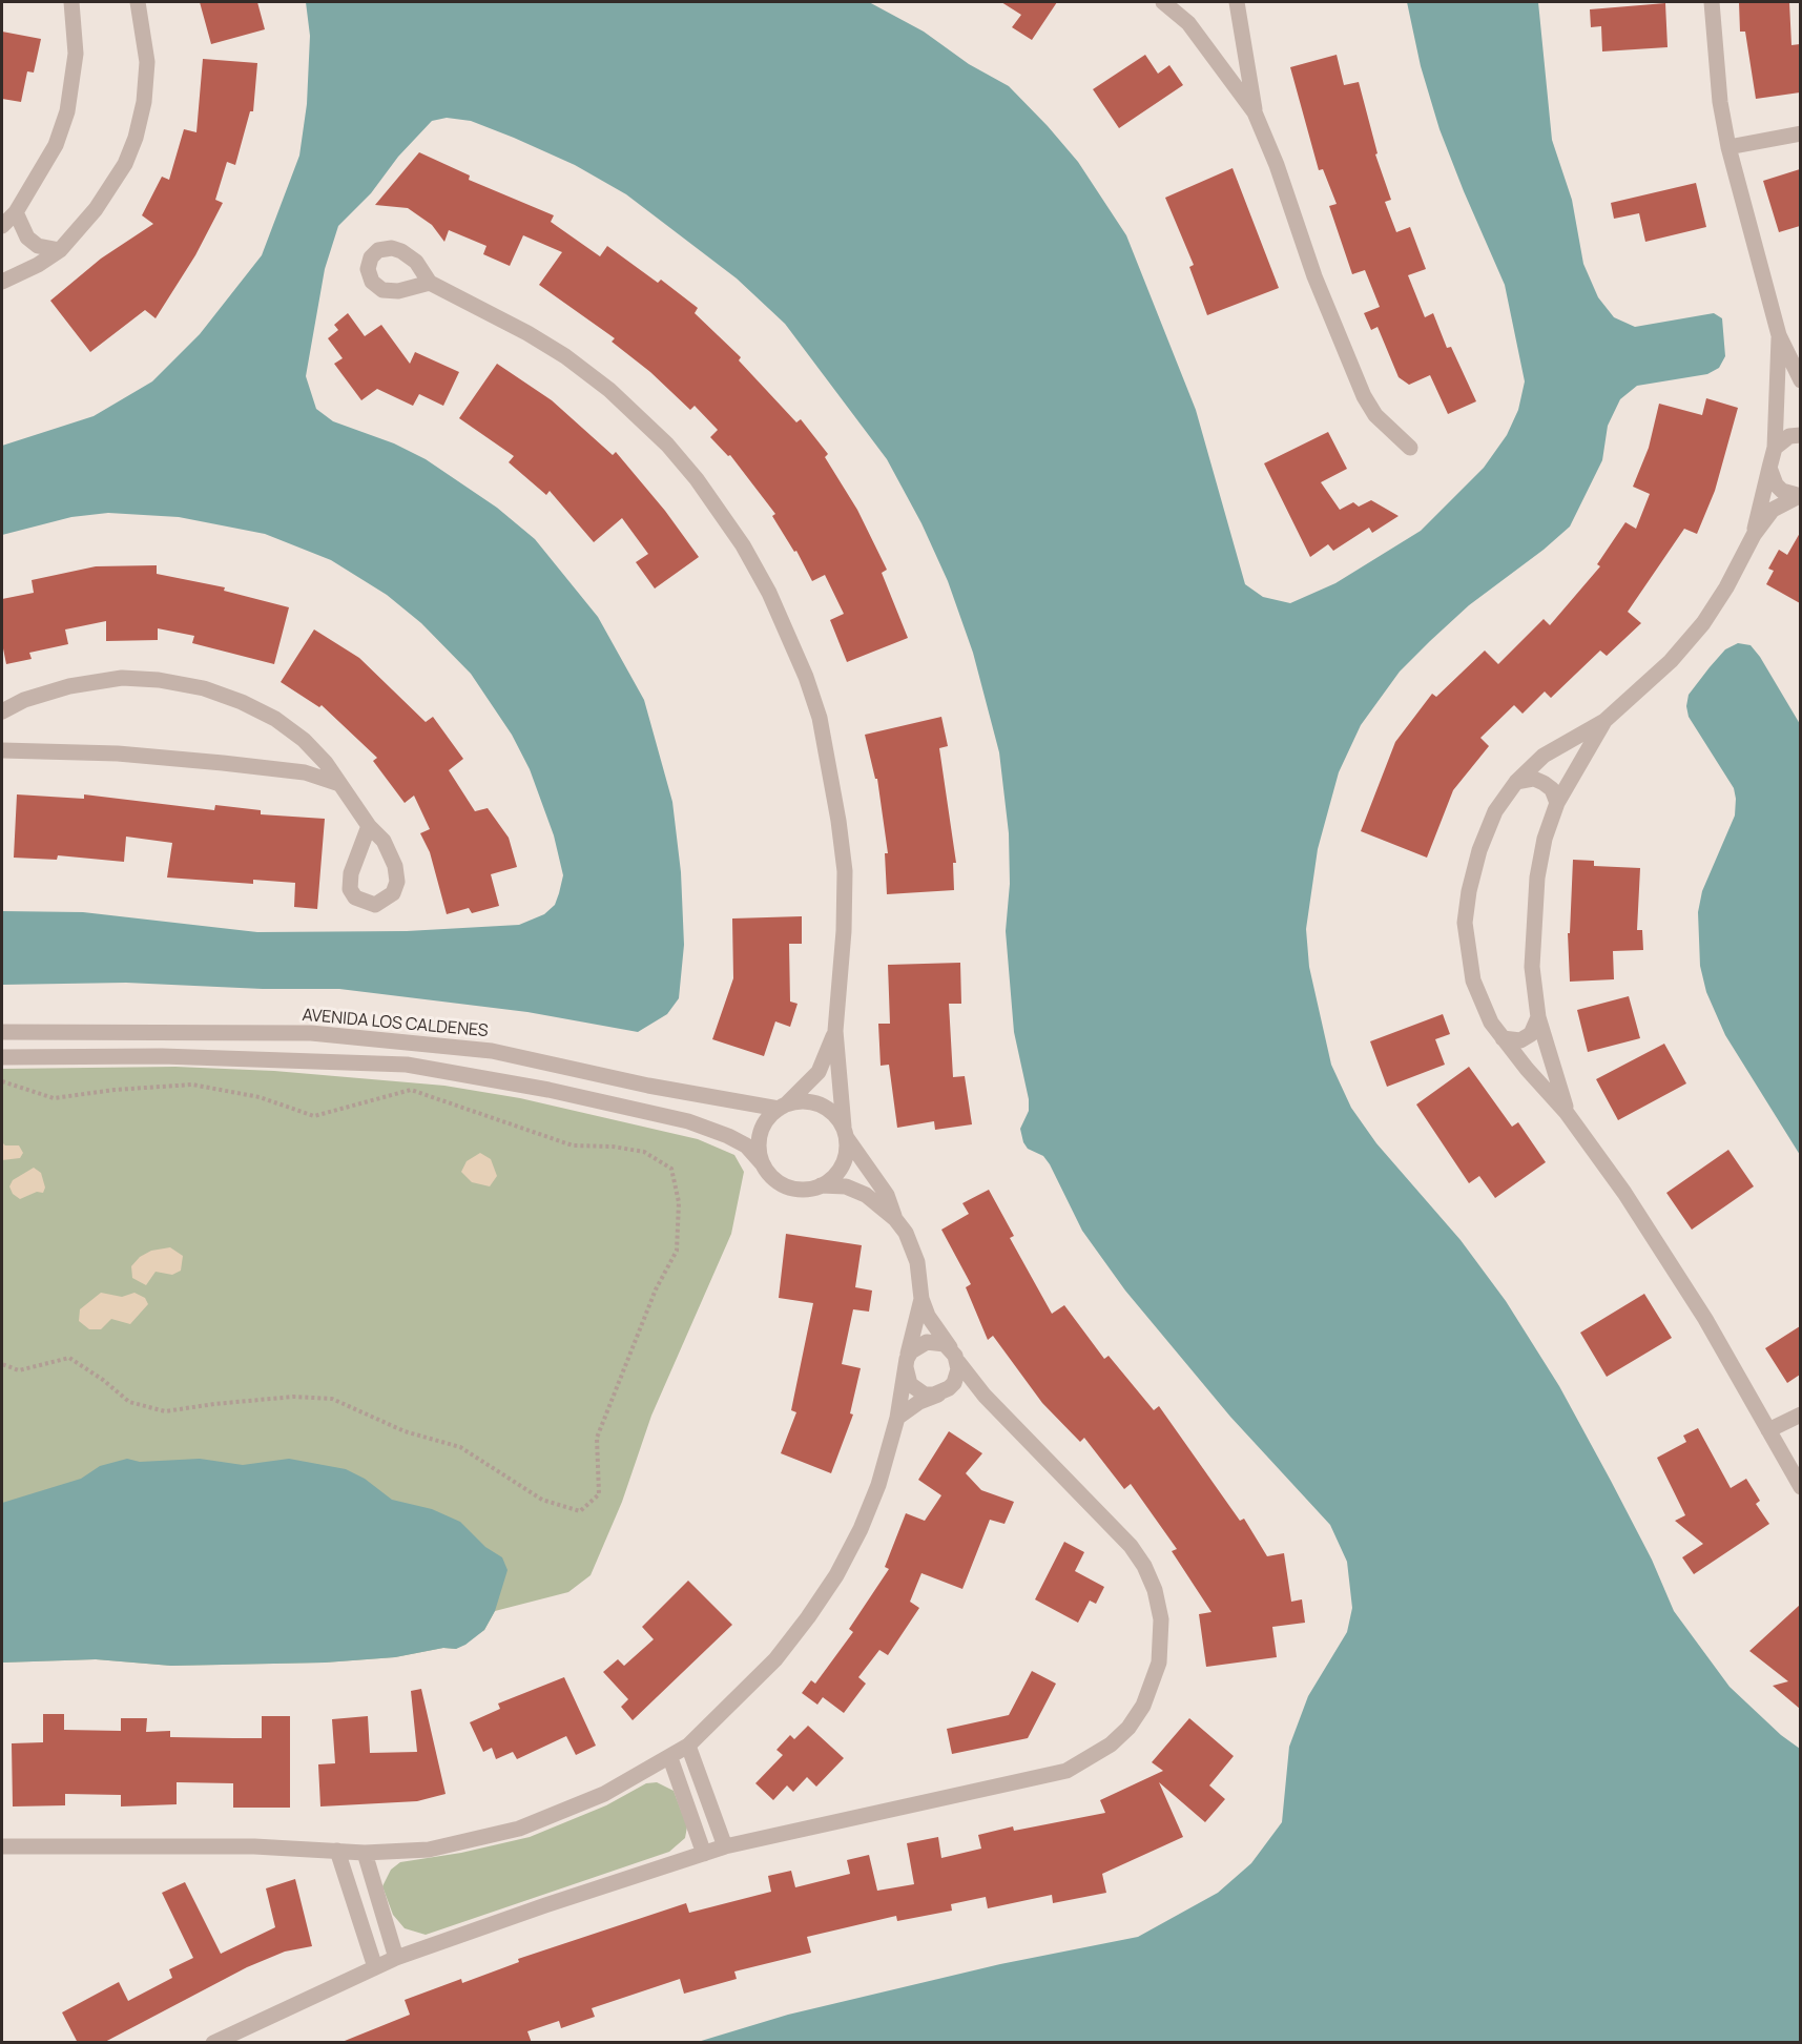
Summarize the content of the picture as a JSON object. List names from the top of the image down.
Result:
{
  "streets": {
    "street": ["AVENIDA LOS CALDENES"]
  }
}
